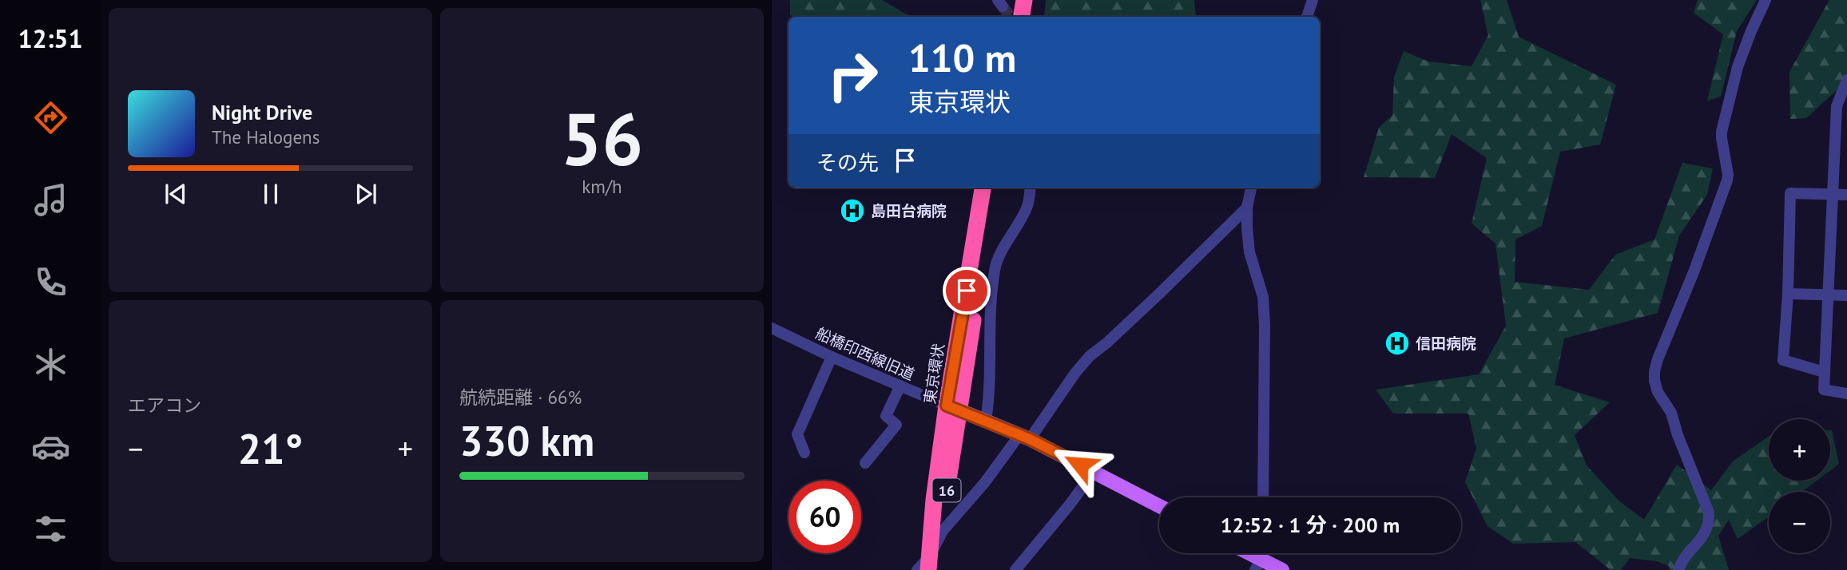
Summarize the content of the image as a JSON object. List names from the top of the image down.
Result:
{
  "streets": {
    "highway": ["東京環状", "16"],
    "street": ["船橋印西線旧道"]
  },
  "crossings": [
    ["船橋印西線旧道", "東京環状"]
  ],
  "places": {
    "hospital": ["島田台病院", "信田病院"]
  },
  "page": {
    "tabs": "12:51",
    "tile": [
      ["56", "km/h"],
      "エアコン",
      ["航続距離 · 66%", "330 km"]
    ],
    "turn": ["110 m", "東京環状"],
    "song": ["Night Drive", "The Halogens"],
    "then": "その先",
    "map_buttons": ["+", "−"],
    "heat": ["−", "21°", "+"],
    "limit": "60",
    "trip": "12:52 · 1 分 · 200 m"
  }
}
